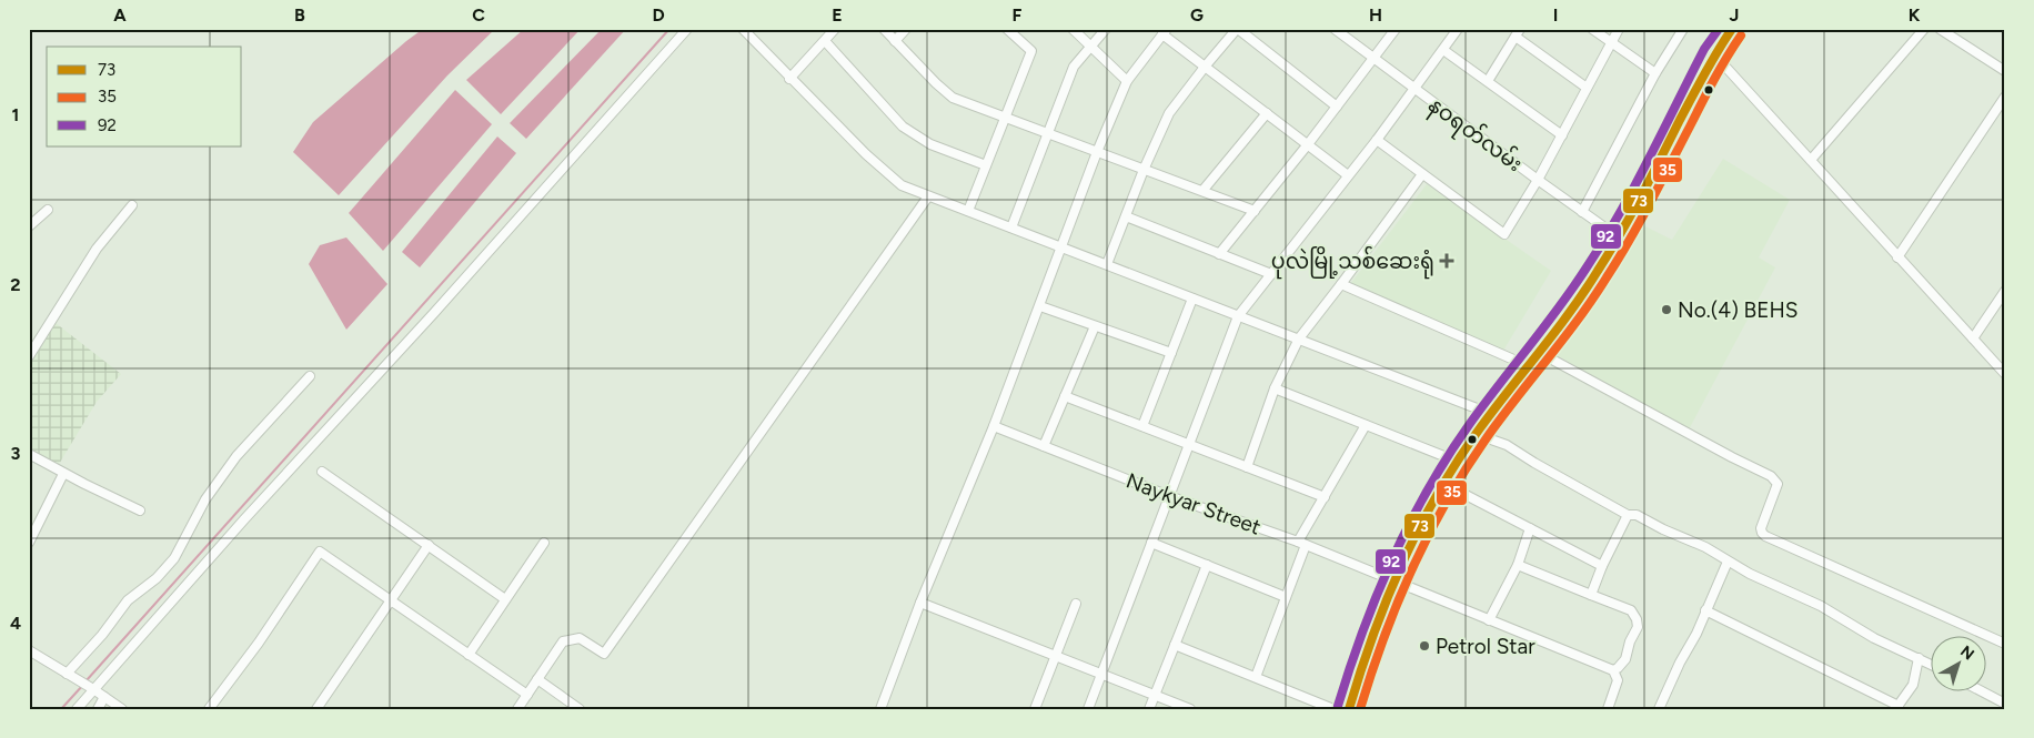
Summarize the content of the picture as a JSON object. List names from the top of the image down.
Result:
{
  "streets": {
    "street": ["နဝရတ်လမ်း", "Naykyar Street"]
  },
  "places": {
    "health": ["ပုလဲမြို့သစ်ဆေးရုံ"],
    "other": ["No.(4) BEHS", "Petrol Star"]
  },
  "lines": ["transit line 73", "transit line 92", "transit line 35"],
  "legend": ["73", "35", "92"],
  "north": "top right",
  "grid": {
    "columns": [
      "A",
      "B",
      "C",
      "D",
      "E",
      "F",
      "G",
      "H",
      "I",
      "J",
      "K"
    ],
    "rows": [
      "1",
      "2",
      "3",
      "4"
    ]
  }
}
